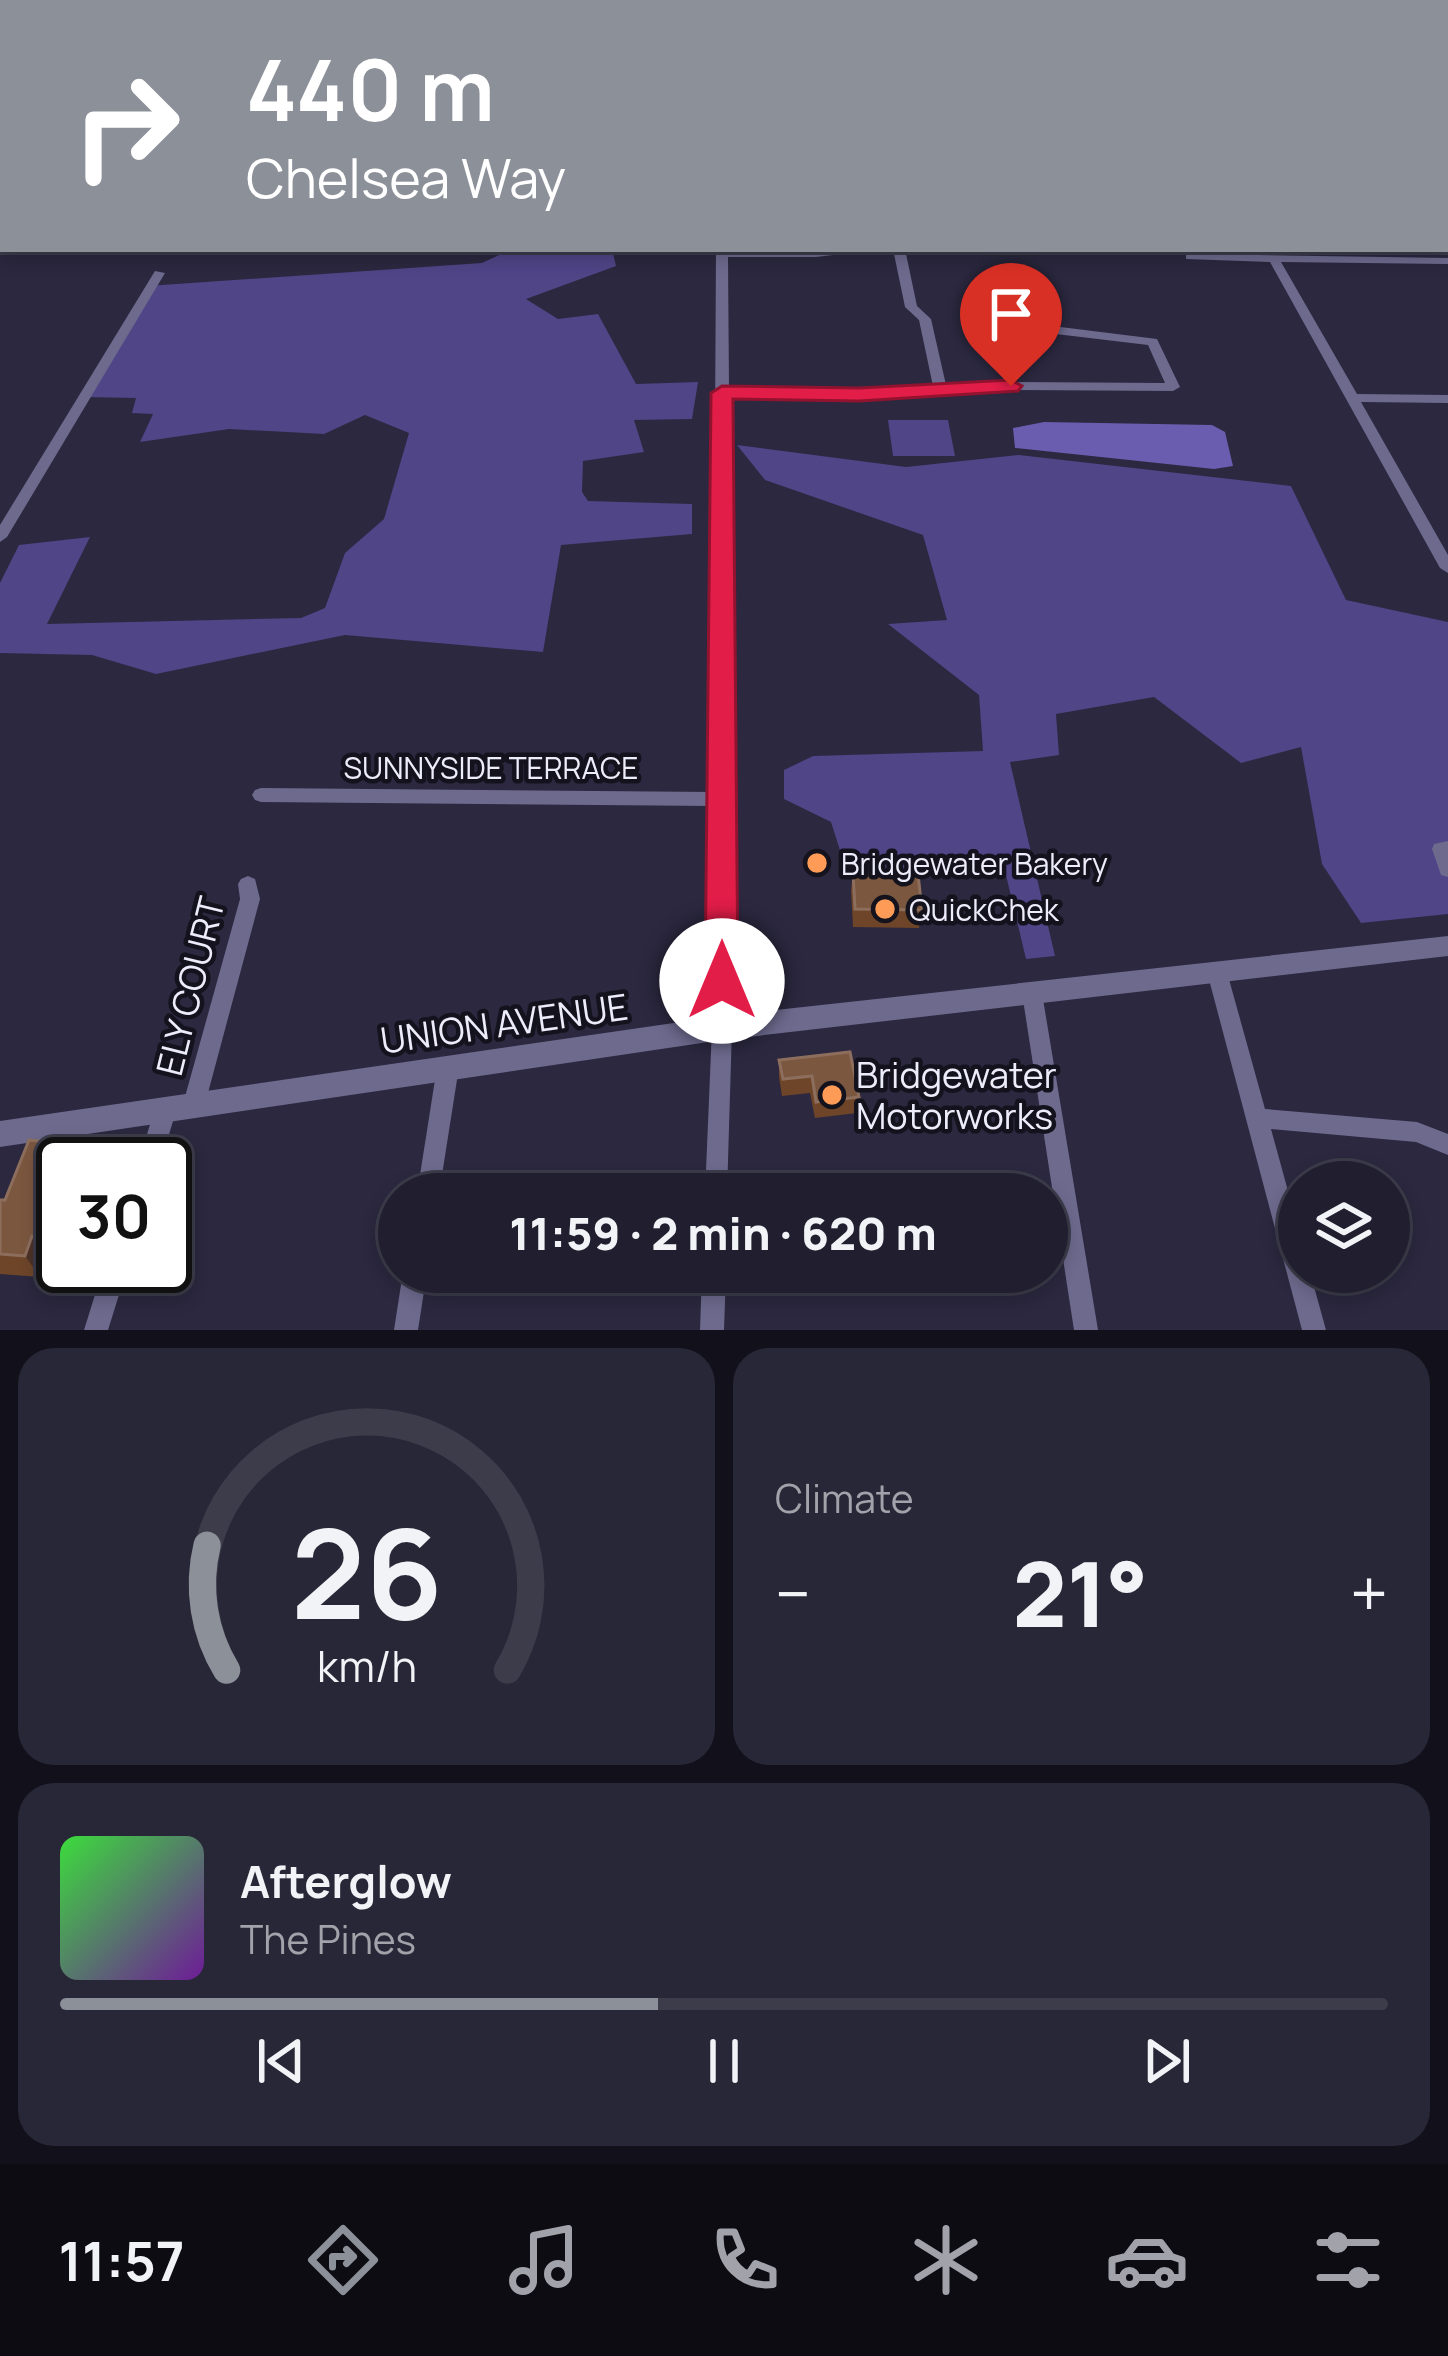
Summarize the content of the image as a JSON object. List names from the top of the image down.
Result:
{
  "streets": {
    "street": ["SUNNYSIDE TERRACE", "ELY COURT", "UNION AVENUE"]
  },
  "crossings": [
    ["ELY COURT", "UNION AVENUE"]
  ],
  "places": ["Bridgewater Bakery", "QuickChek", "Bridgewater Motorworks"],
  "page": {
    "turn": ["440 m", "Chelsea Way"],
    "limit": "30",
    "trip": "11:59 · 2 min · 620 m",
    "tile": "Climate",
    "heat": ["−", "21°", "+"],
    "song": ["Afterglow", "The Pines"],
    "tabs": "11:57",
    "gauge": ["26", "km/h"]
  }
}
